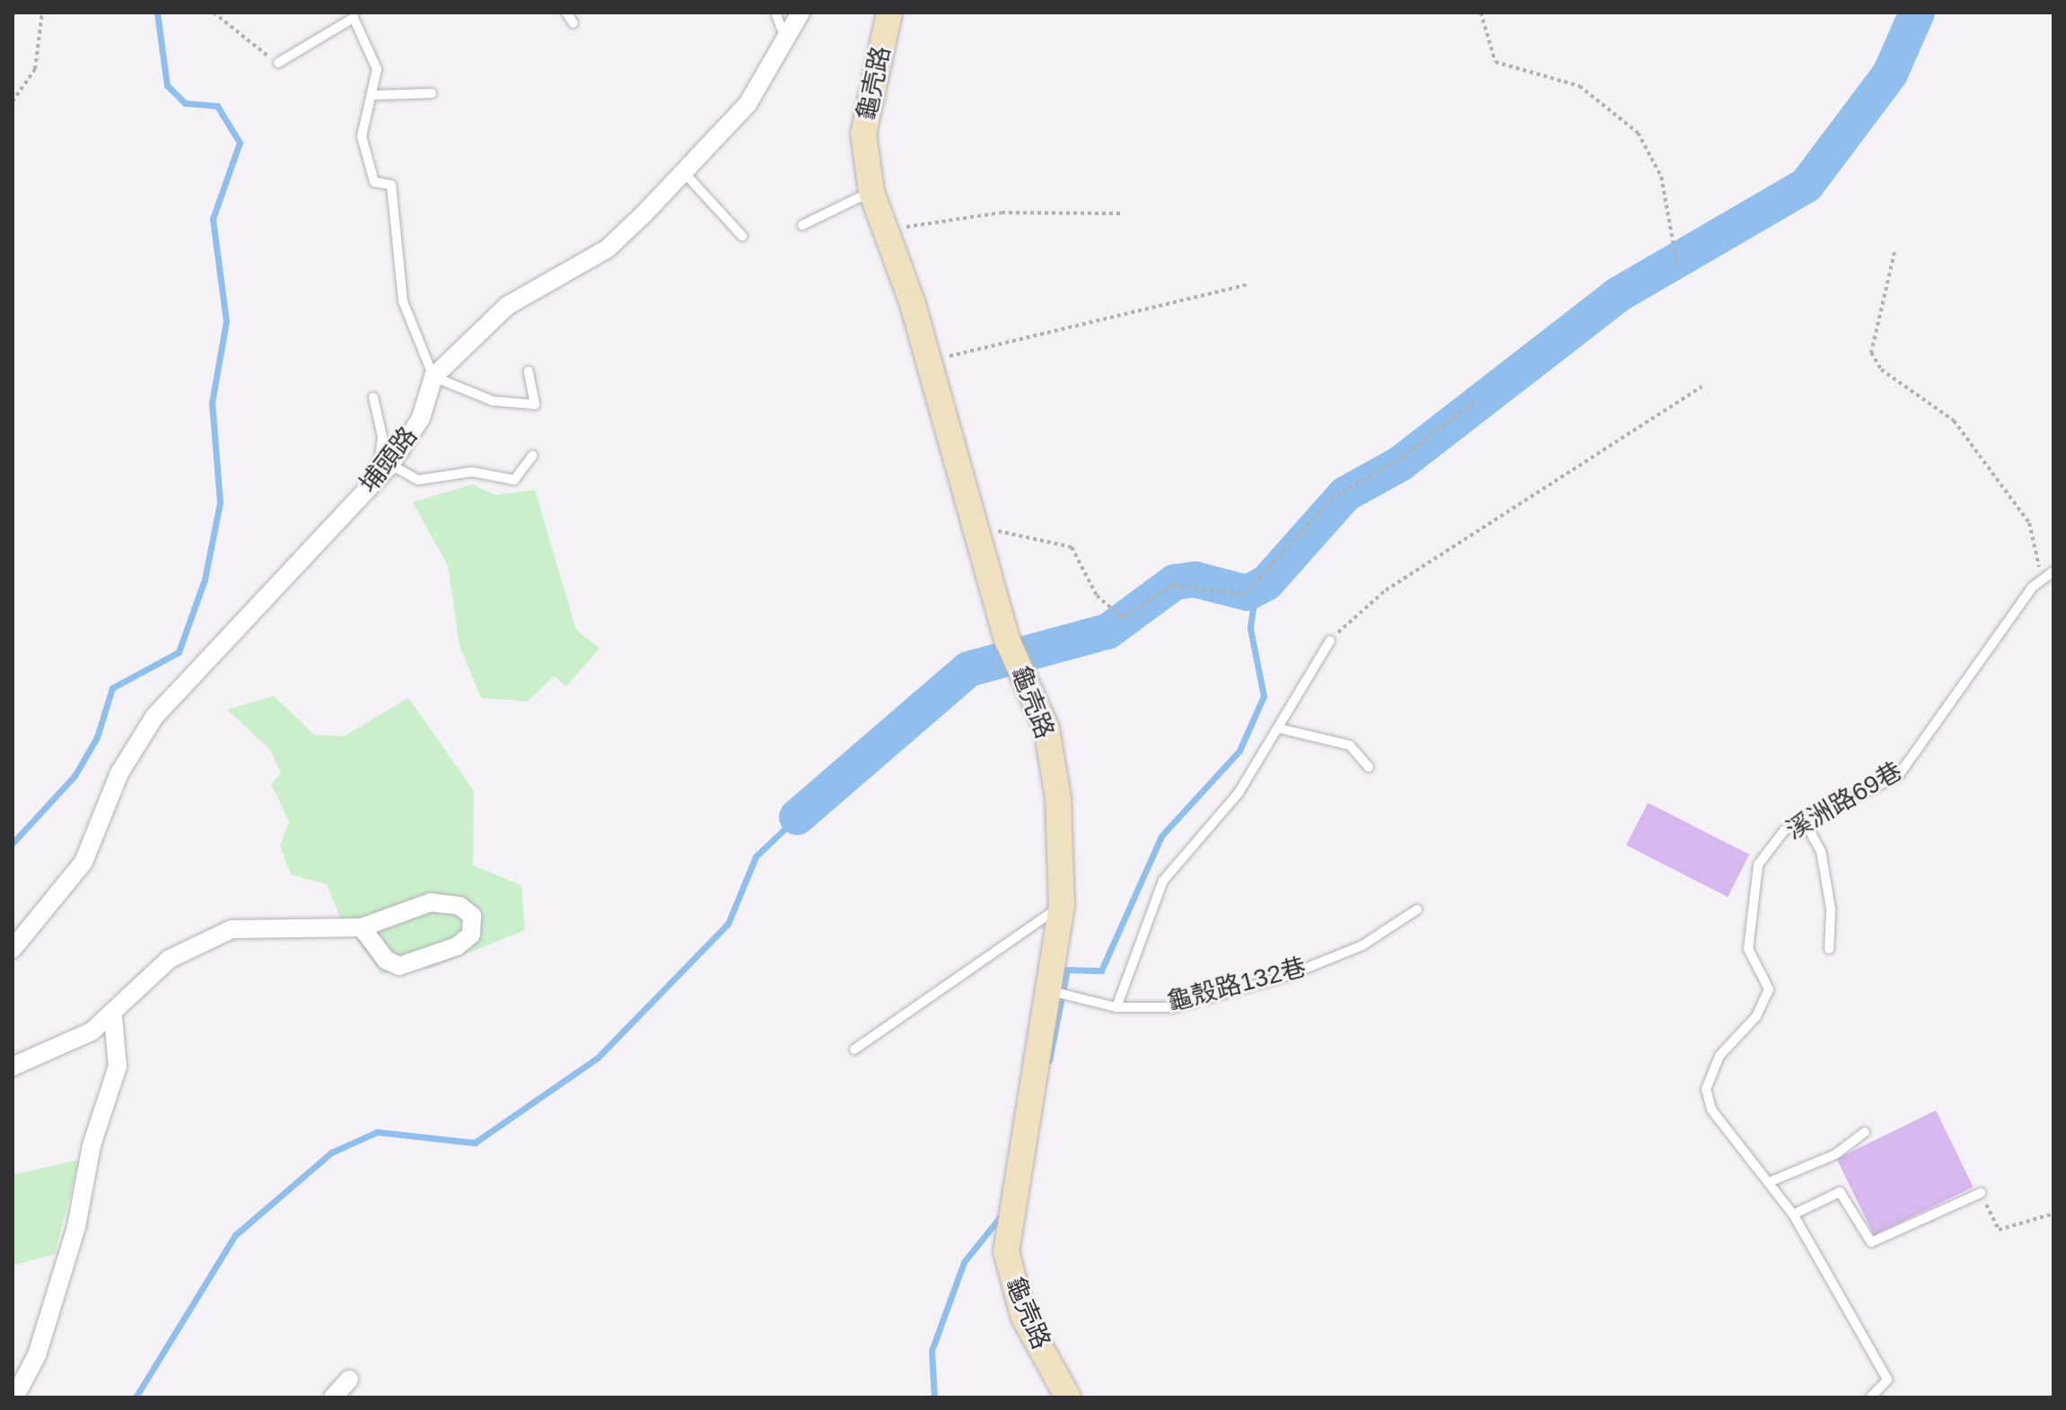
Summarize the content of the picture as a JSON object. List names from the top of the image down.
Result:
{
  "streets": {
    "street": ["龜壳路", "埔頭路"],
    "lane": ["溪洲路69巷", "龜殼路132巷"]
  },
  "crossings": [
    ["龜壳路", "龜殼路132巷"]
  ]
}
